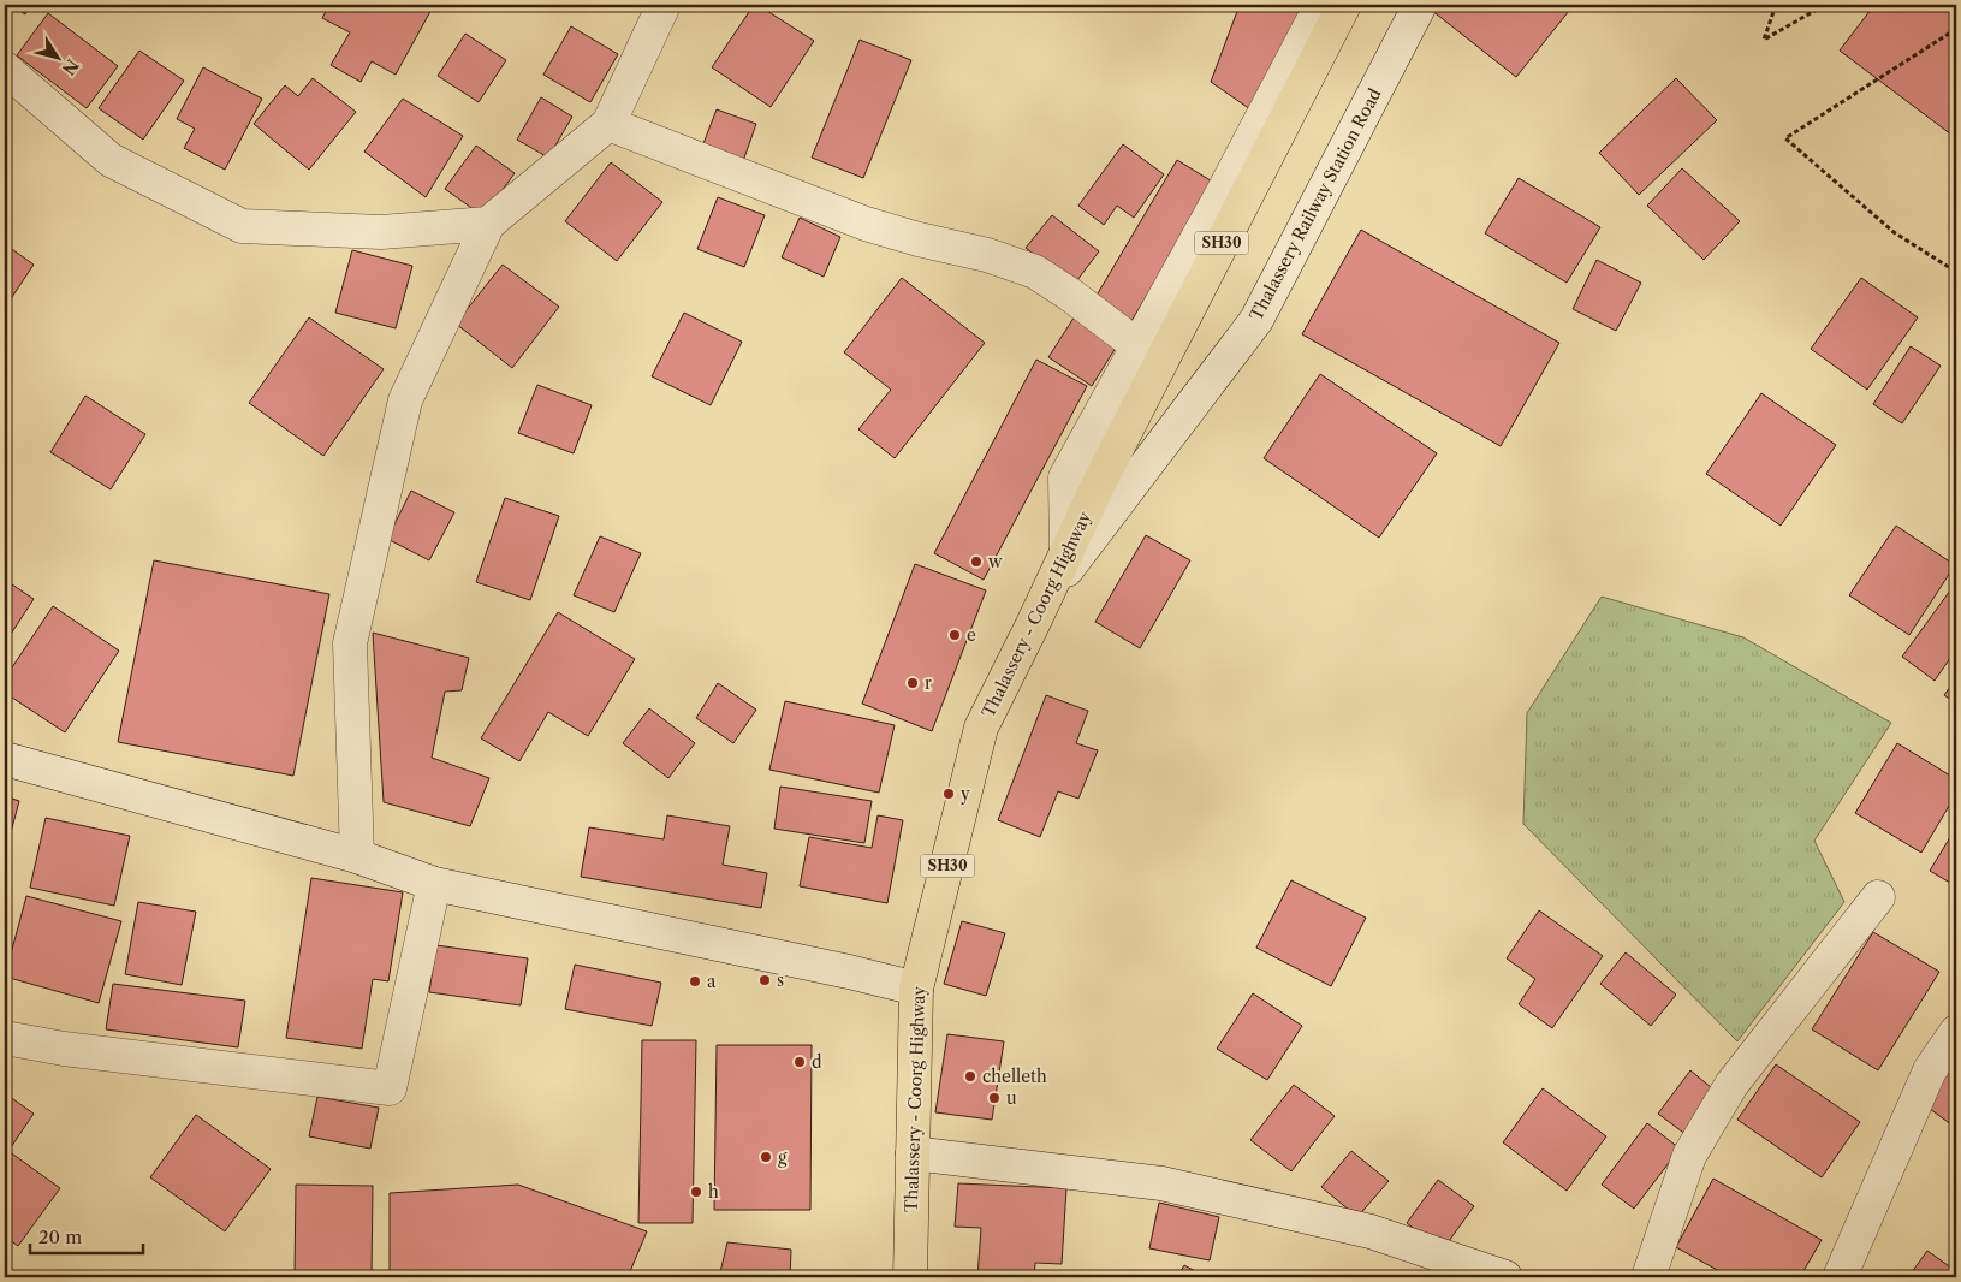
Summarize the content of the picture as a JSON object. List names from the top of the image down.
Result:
{
  "streets": {
    "main road": ["SH30", "Thalassery - Coorg Highway"],
    "street": ["Thalassery Railway Station Road"]
  },
  "crossings": [
    ["Thalassery Railway Station Road", "Thalassery - Coorg Highway"]
  ],
  "places": [
    "w",
    "e",
    "r",
    "y",
    "s",
    "a",
    "d",
    "chelleth",
    "u",
    "g",
    "h"
  ],
  "scale_bar": "20 m",
  "north": "bottom right"
}
